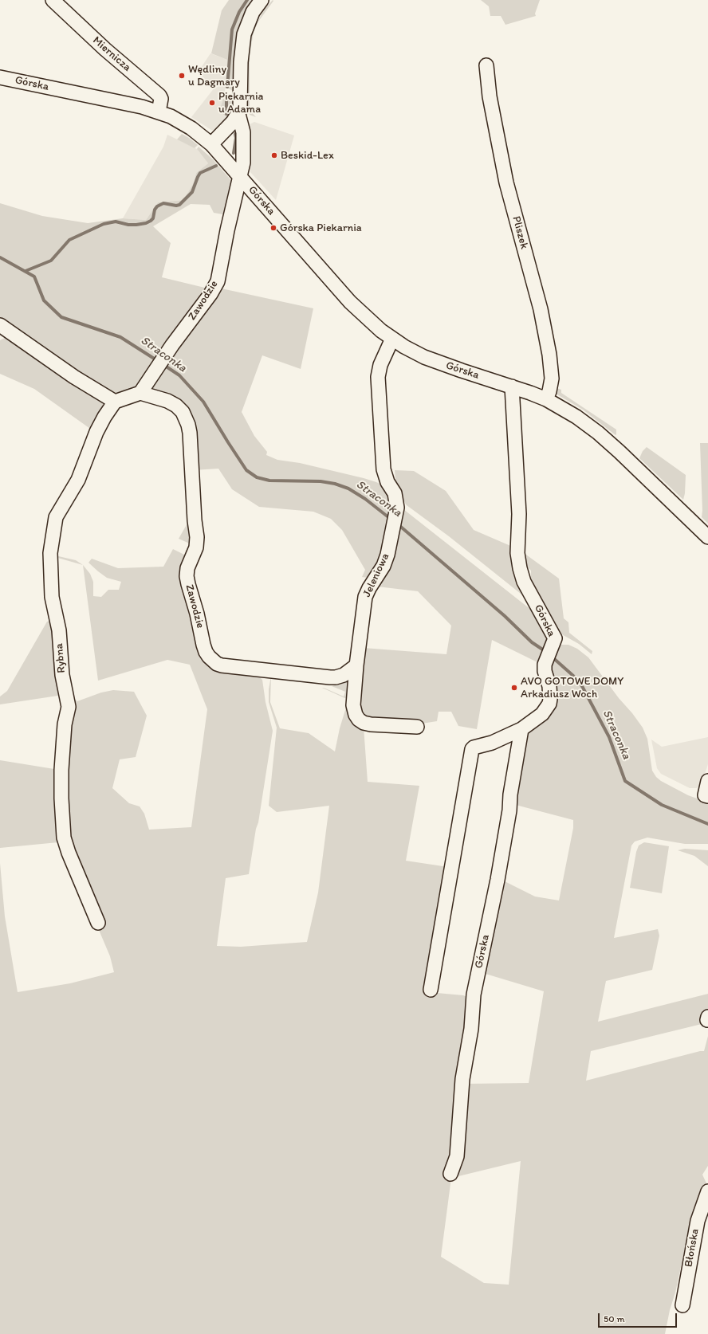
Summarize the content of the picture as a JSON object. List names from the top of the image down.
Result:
{
  "streets": {
    "street": [
      "Miernicza",
      "Górska",
      "Pliszek",
      "Zawodzie",
      "Jeleniowa",
      "Rybna",
      "Błońska"
    ]
  },
  "crossings": [
    ["Miernicza", "Górska"],
    ["Górska", "Pliszek"],
    ["Górska", "Zawodzie"],
    ["Górska", "Jeleniowa"],
    ["Zawodzie", "Jeleniowa"]
  ],
  "water": ["Straconka"],
  "places": [
    "Wędliny u Dagmary",
    "Piekarnia u Adama",
    "Beskid-Lex",
    "Górska Piekarnia",
    "AVO GOTOWE DOMY Arkadiusz Woch"
  ],
  "scale_bar": "50 m"
}
